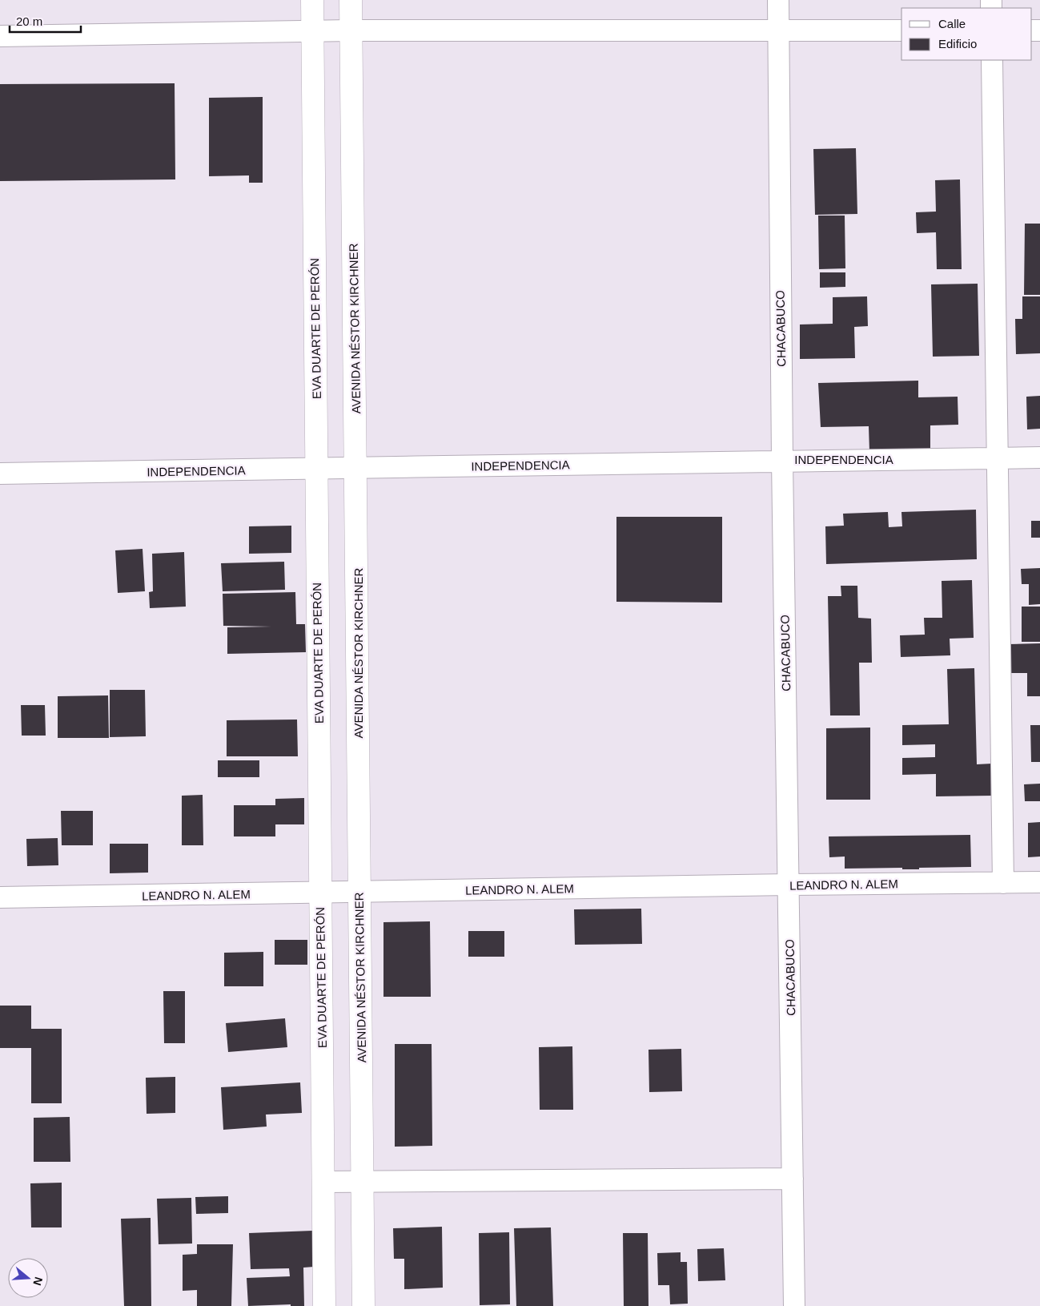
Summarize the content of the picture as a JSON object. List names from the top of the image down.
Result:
{
  "streets": {
    "street": [
      "EVA DUARTE DE PERÓN",
      "AVENIDA NÉSTOR KIRCHNER",
      "CHACABUCO",
      "INDEPENDENCIA",
      "LEANDRO N. ALEM"
    ]
  },
  "crossings": [
    ["EVA DUARTE DE PERÓN", "INDEPENDENCIA"],
    ["EVA DUARTE DE PERÓN", "LEANDRO N. ALEM"],
    ["AVENIDA NÉSTOR KIRCHNER", "INDEPENDENCIA"],
    ["AVENIDA NÉSTOR KIRCHNER", "LEANDRO N. ALEM"],
    ["CHACABUCO", "INDEPENDENCIA"],
    ["CHACABUCO", "LEANDRO N. ALEM"]
  ],
  "legend": ["Calle", "Edificio"],
  "scale_bar": "20 m",
  "north": "right"
}
